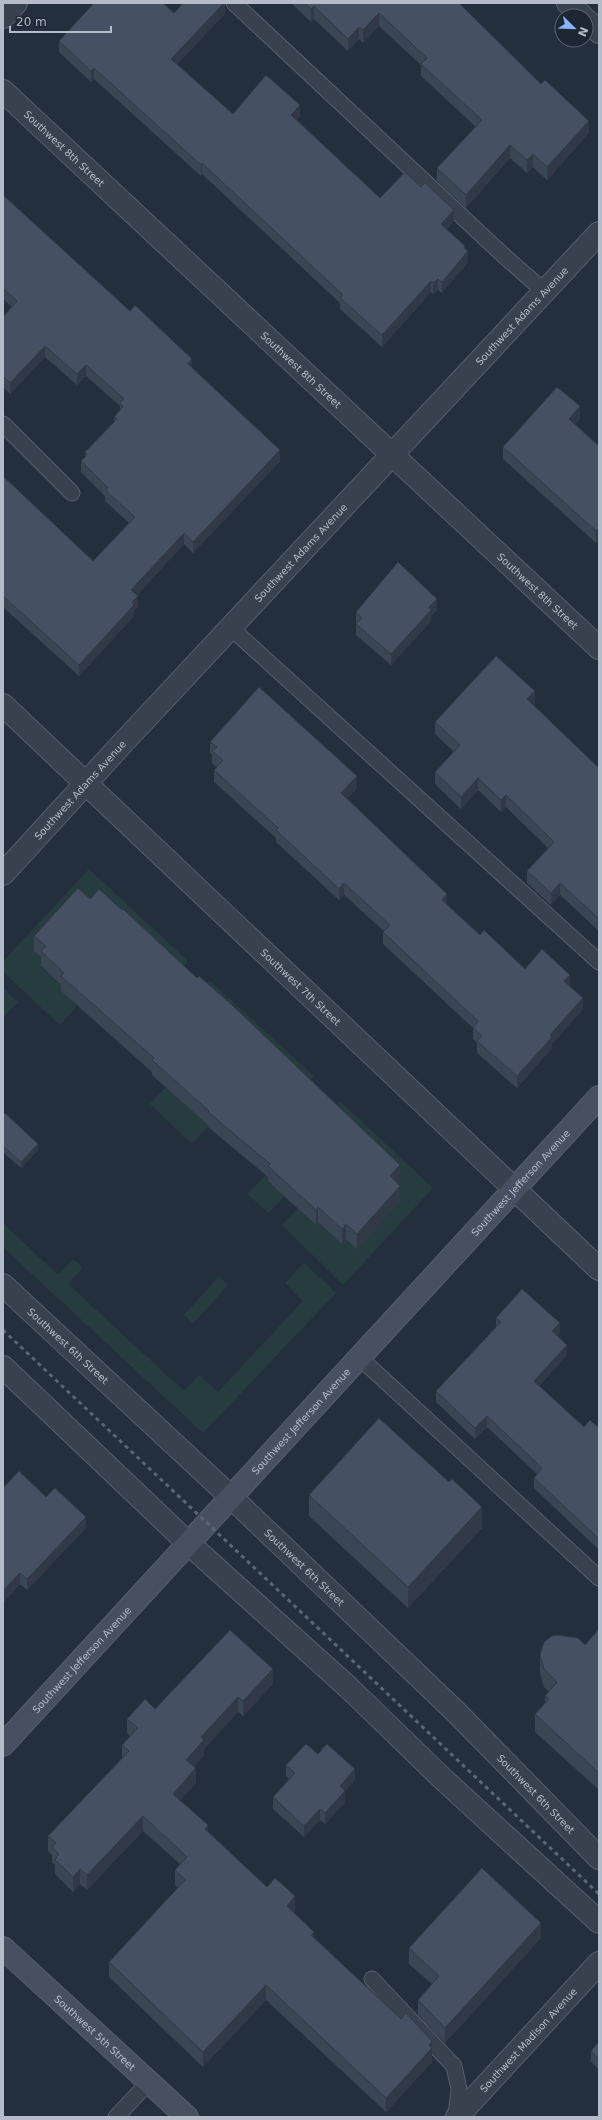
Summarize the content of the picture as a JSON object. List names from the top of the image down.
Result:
{
  "streets": {
    "street": [
      "Southwest 8th Street",
      "Southwest Adams Avenue",
      "Southwest 7th Street",
      "Southwest Jefferson Avenue",
      "Southwest 6th Street",
      "Southwest 5th Street",
      "Southwest Madison Avenue"
    ]
  },
  "crossings": [
    ["Southwest 8th Street", "Southwest Adams Avenue"],
    ["Southwest Adams Avenue", "Southwest 7th Street"],
    ["Southwest 7th Street", "Southwest Jefferson Avenue"],
    ["Southwest Jefferson Avenue", "Southwest 6th Street"]
  ],
  "scale_bar": "20 m",
  "north": "bottom right"
}
